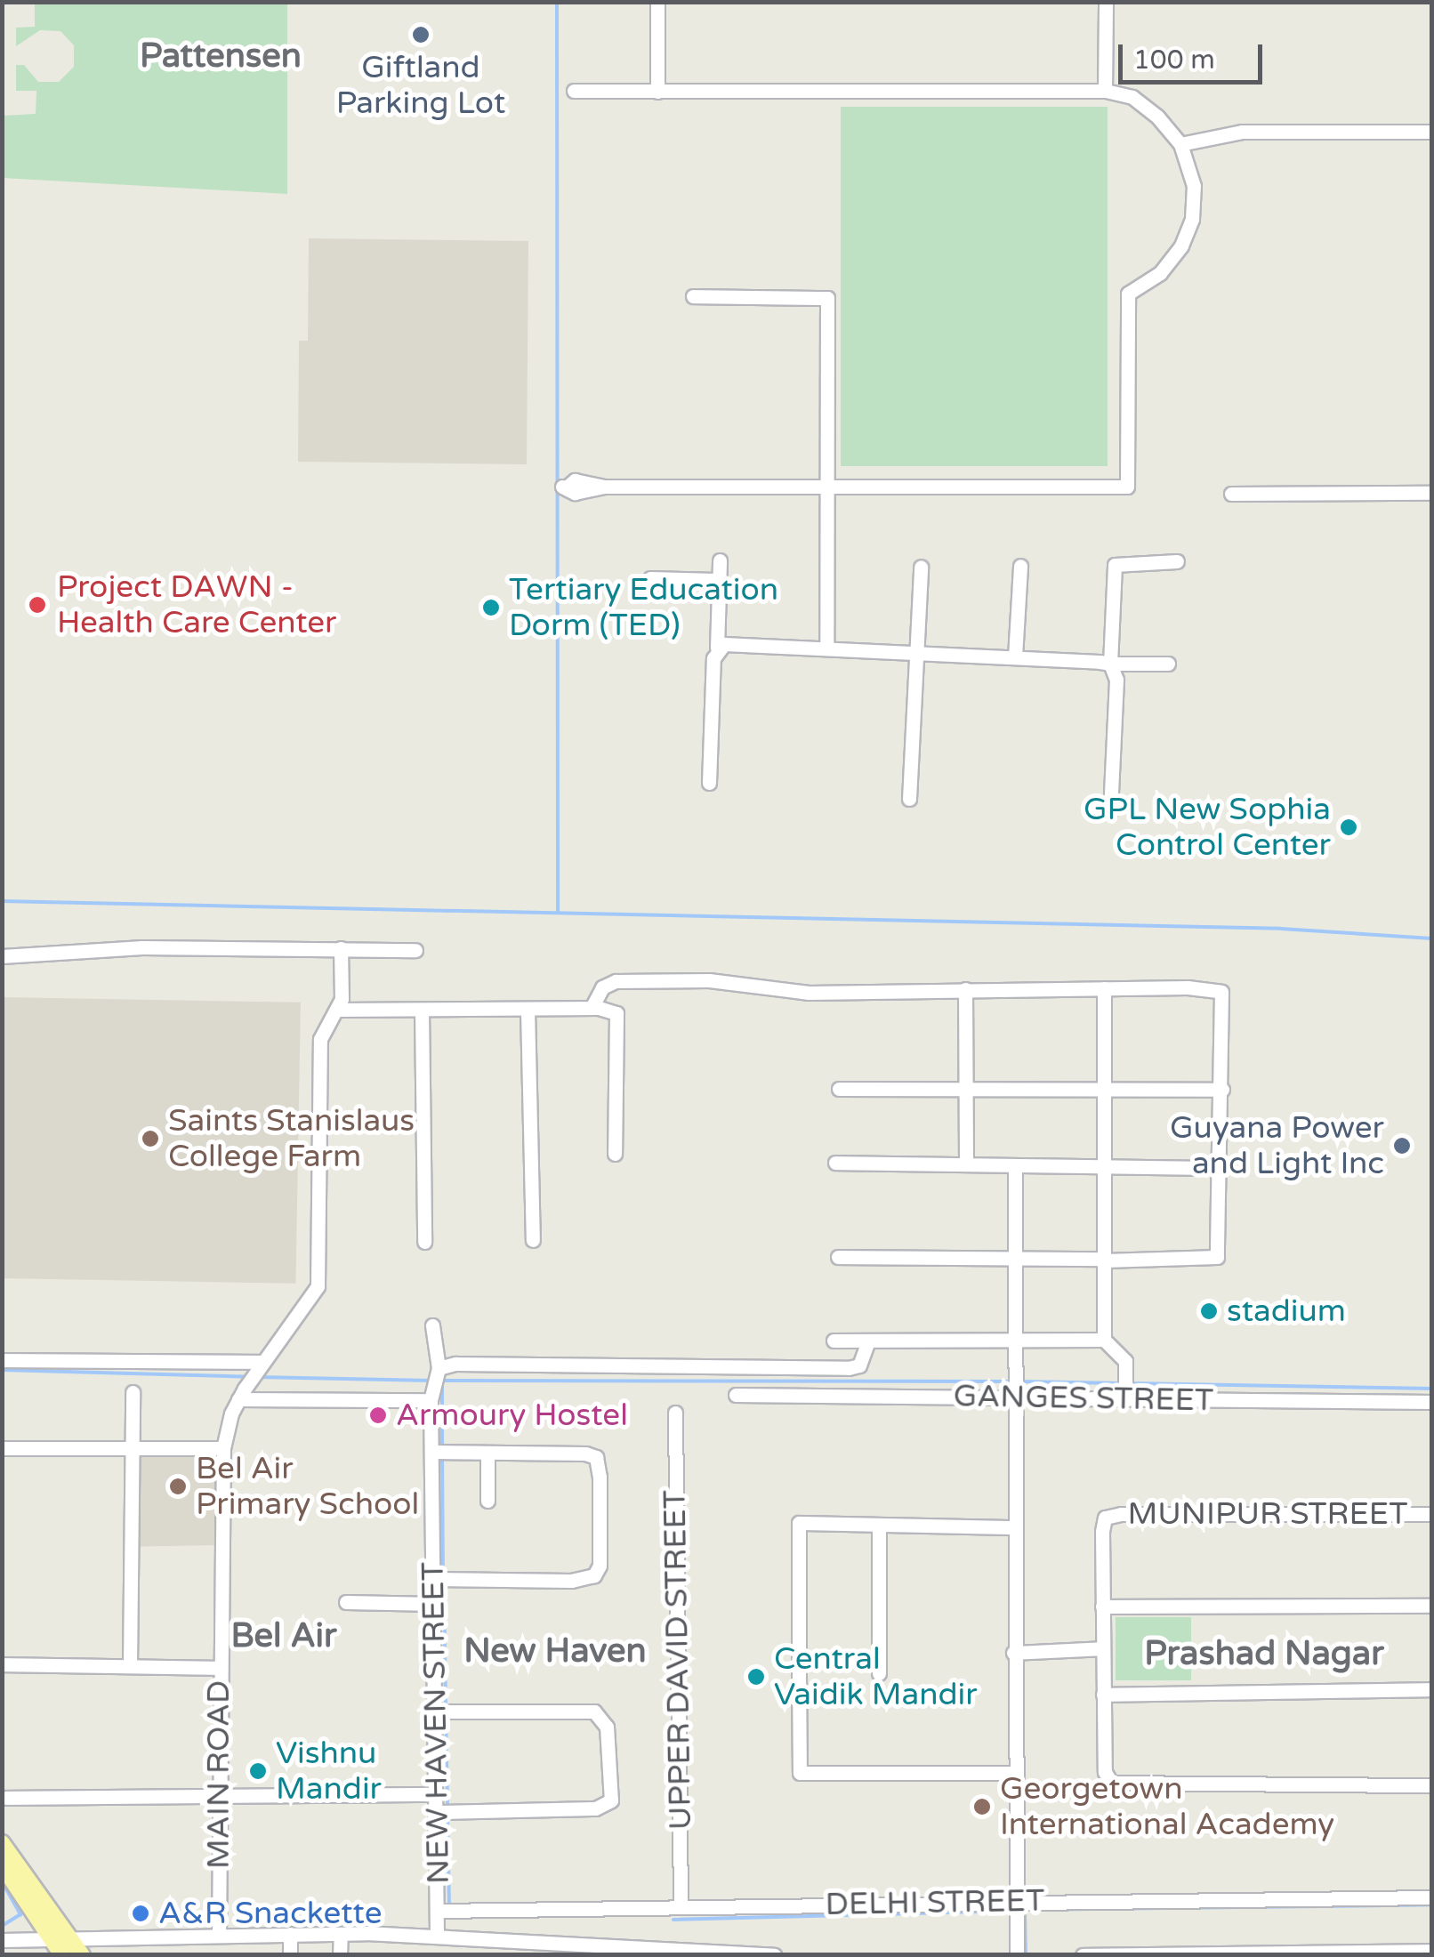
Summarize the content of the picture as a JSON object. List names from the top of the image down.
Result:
{
  "streets": {
    "street": [
      "GANGES STREET",
      "MUNIPUR STREET",
      "UPPER DAVID STREET",
      "NEW HAVEN STREET",
      "MAIN ROAD",
      "DELHI STREET"
    ]
  },
  "crossings": [
    ["UPPER DAVID STREET", "DELHI STREET"],
    ["NEW HAVEN STREET", "DELHI STREET"]
  ],
  "districts": [
    "Pattensen",
    "Bel Air",
    "New Haven",
    "Prashad Nagar"
  ],
  "places": [
    "Giftland Parking Lot",
    "Project DAWN - Health Care Center",
    "Tertiary Education Dorm (TED)",
    "GPL New Sophia Control Center",
    "Saints Stanislaus College Farm",
    "Guyana Power and Light Inc",
    "stadium",
    "Armoury Hostel",
    "Bel Air Primary School",
    "Central Vaidik Mandir",
    "Vishnu Mandir",
    "Georgetown International Academy",
    "A&R Snackette"
  ],
  "scale_bar": "100 m"
}
